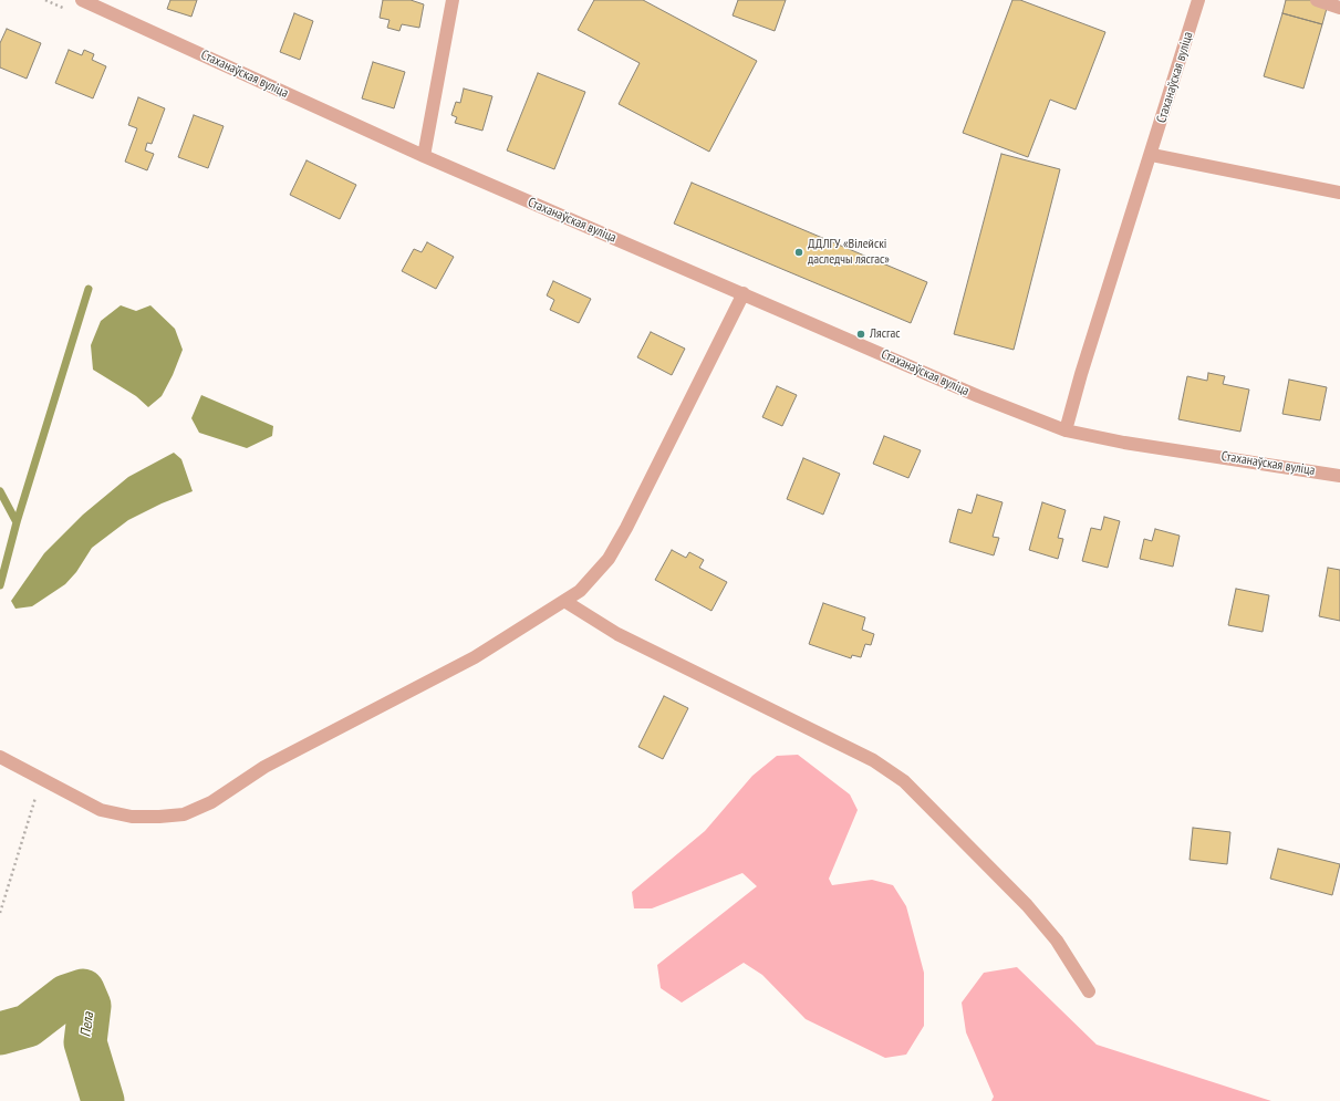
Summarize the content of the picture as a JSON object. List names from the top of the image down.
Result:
{
  "streets": {
    "street": ["Стаханаўская вуліца"]
  },
  "water": ["Пела"],
  "places": ["ДДЛГУ «Вілейскі даследчы лясгас»", "Лясгас"]
}
